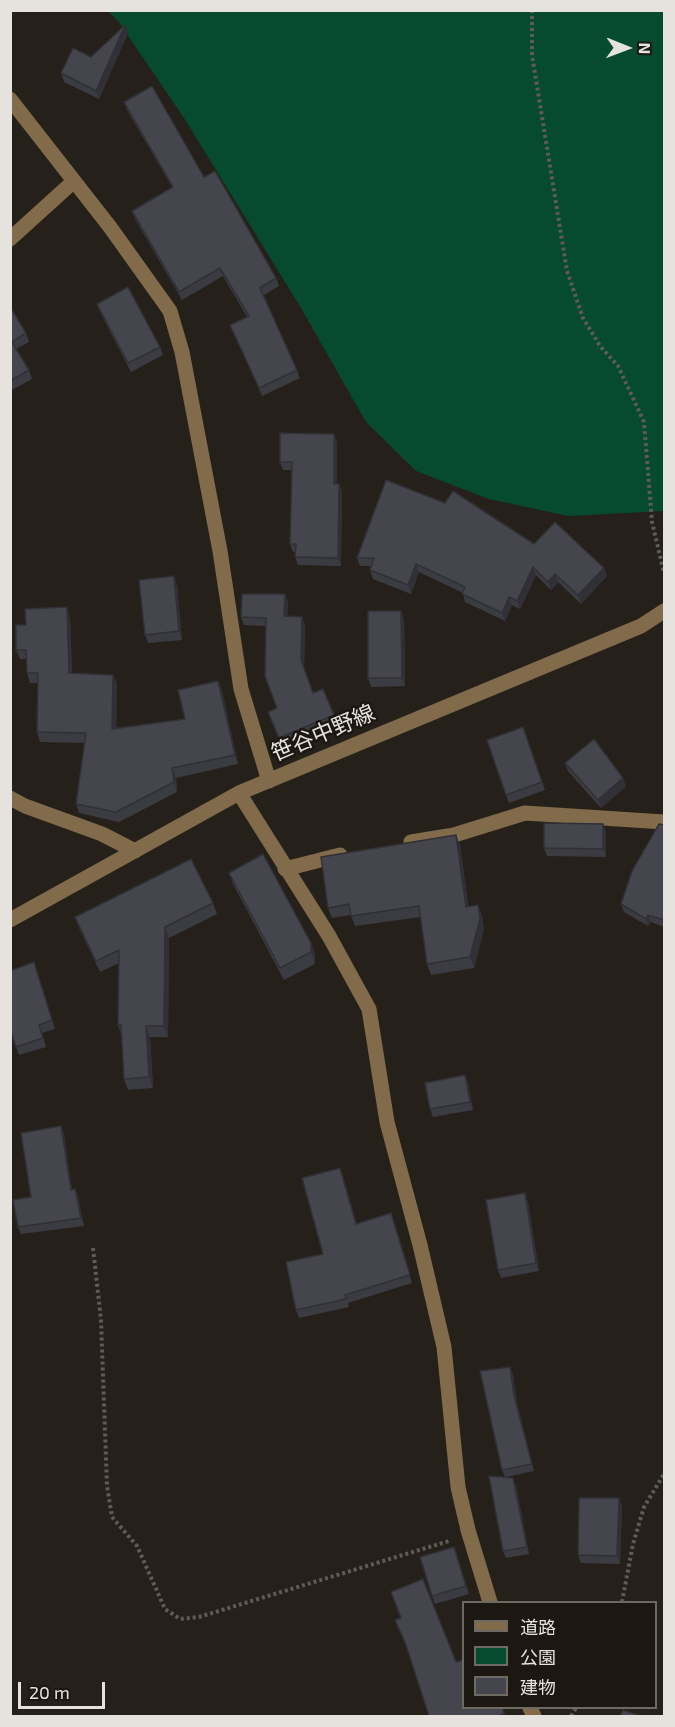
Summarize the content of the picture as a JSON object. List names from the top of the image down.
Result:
{
  "streets": {
    "street": ["笹谷中野線"]
  },
  "legend": ["道路", "公園", "建物"],
  "scale_bar": "20 m",
  "north": "right"
}
